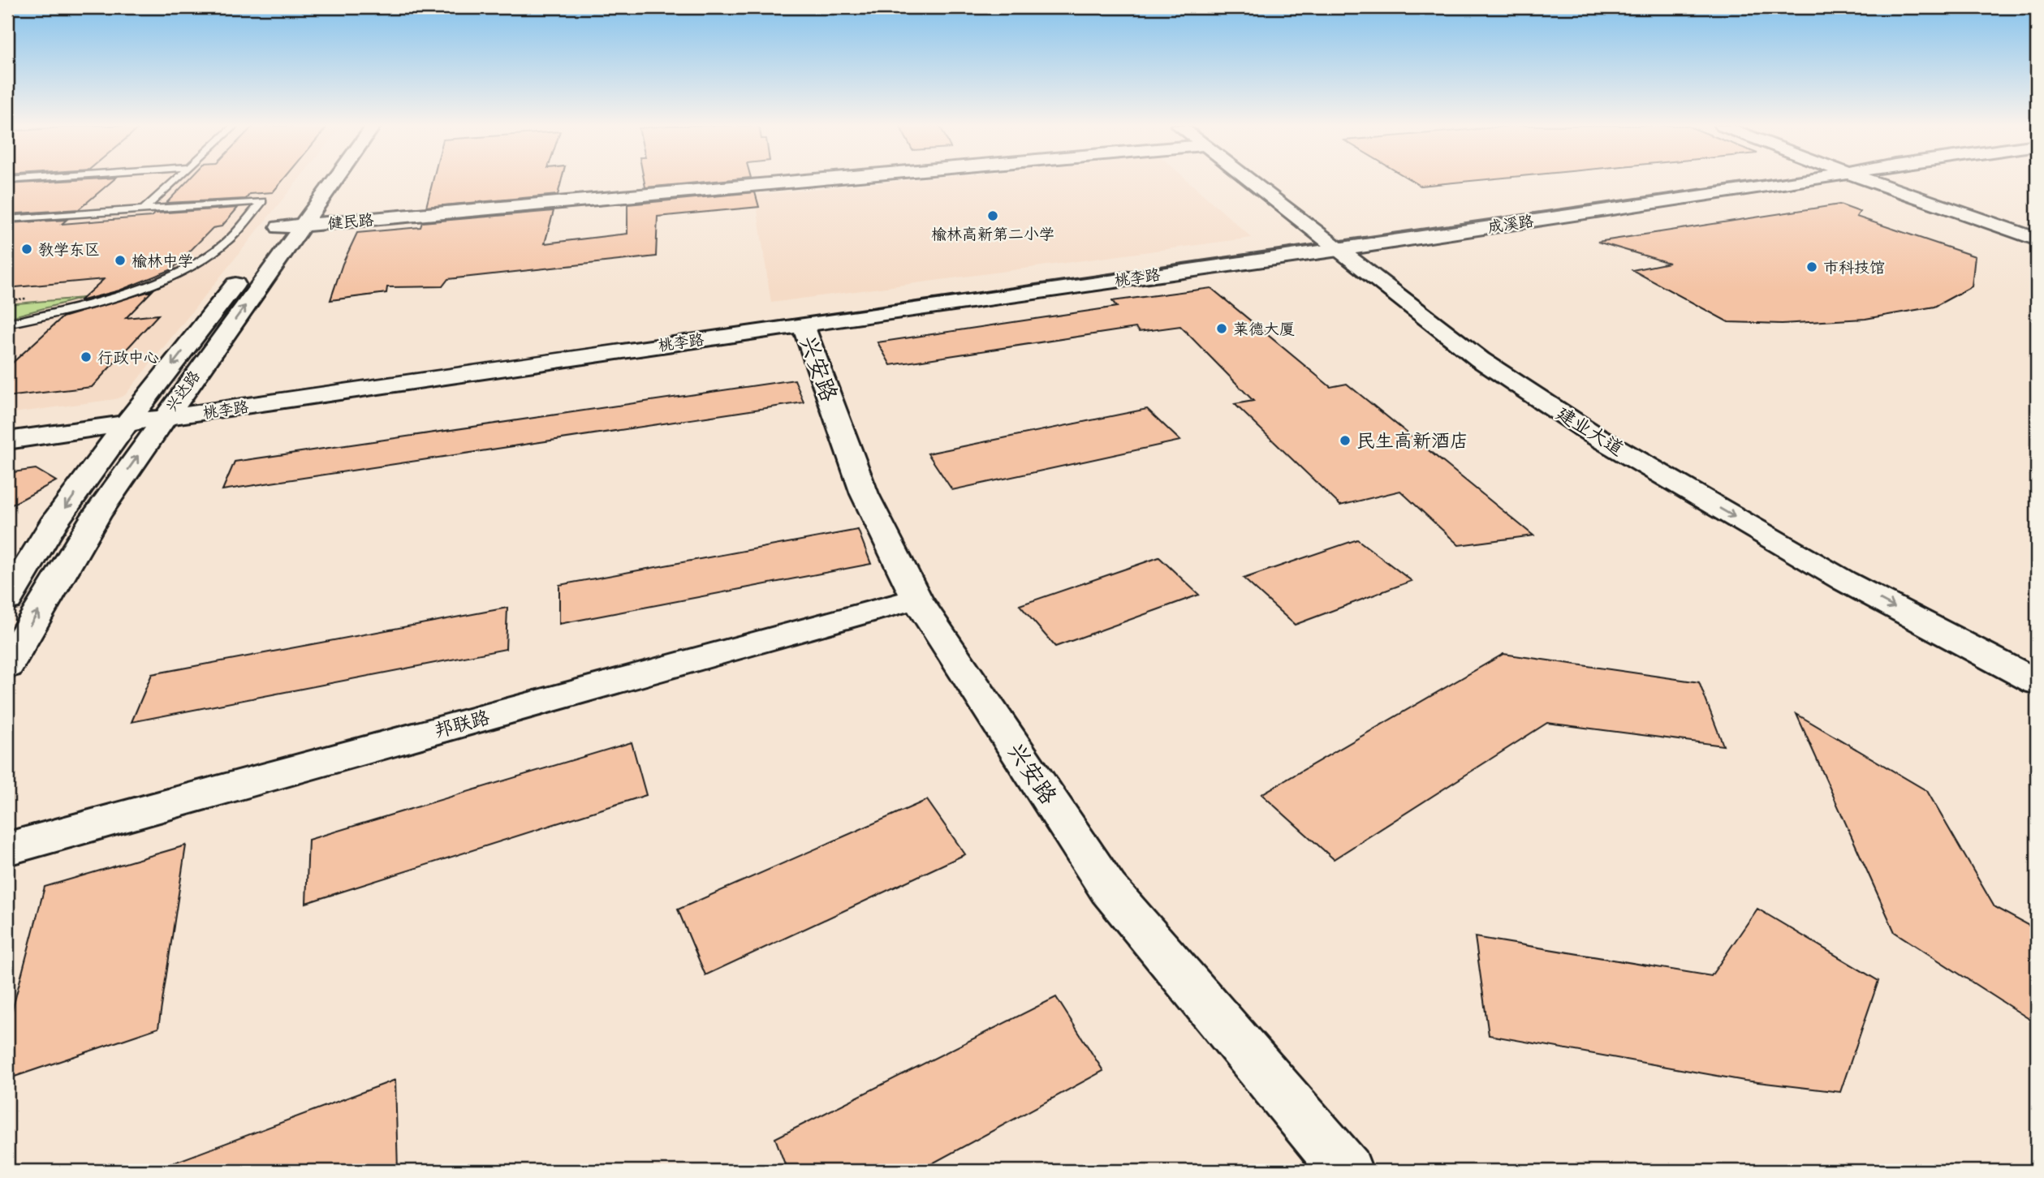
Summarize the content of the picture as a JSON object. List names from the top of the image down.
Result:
{
  "streets": {
    "main road": [
      "健民路",
      "成溪路",
      "桃李路",
      "兴安路",
      "兴达路",
      "建业大道",
      "邦联路"
    ]
  },
  "crossings": [
    ["健民路", "兴达路"],
    ["成溪路", "桃李路"],
    ["成溪路", "建业大道"],
    ["桃李路", "兴安路"],
    ["桃李路", "兴达路"],
    ["桃李路", "建业大道"],
    ["兴安路", "邦联路"]
  ],
  "places": [
    "榆林高新第二小学",
    "教学东区",
    "榆林中学",
    "市科技馆",
    "莱德大厦",
    "行政中心",
    "民生高新酒店"
  ]
}
